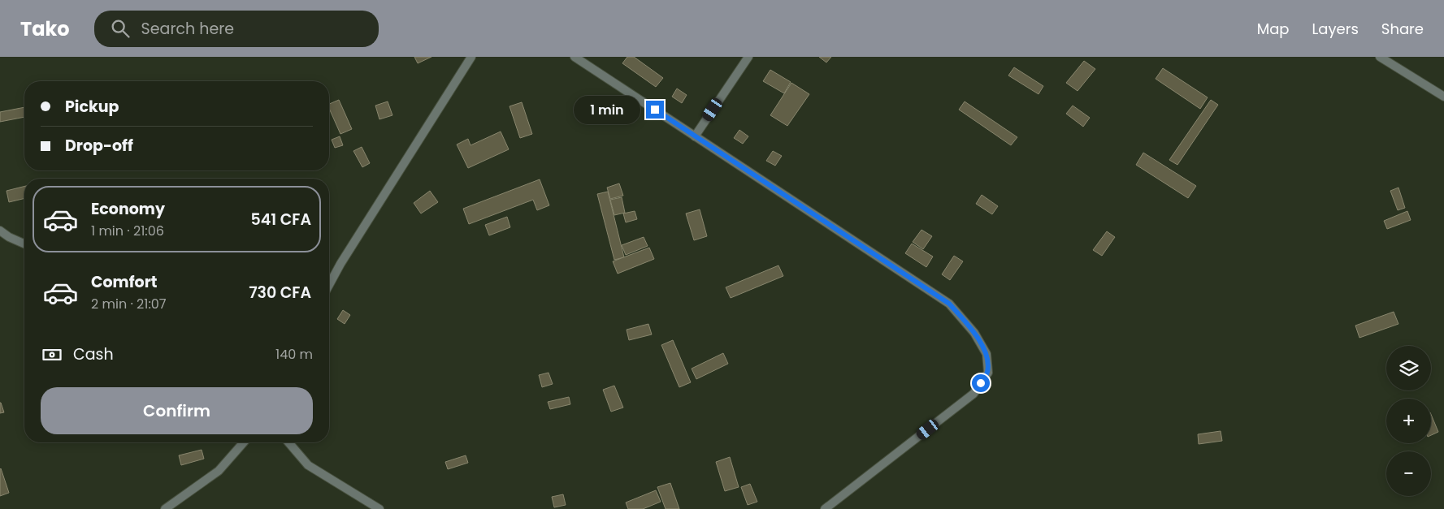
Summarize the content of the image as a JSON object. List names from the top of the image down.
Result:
{
  "page": {
    "header": "Tako",
    "search": "Search here",
    "nav": ["Map", "Layers", "Share"],
    "banner": ["Pickup", "Drop-off"],
    "bubble": "1 min",
    "list": [
      {
        "name": "Economy",
        "note": "1 min · 21:06",
        "value": "541 CFA"
      },
      {
        "name": "Comfort",
        "note": "2 min · 21:07",
        "value": "730 CFA"
      }
    ],
    "pay": ["Cash", "140 m"],
    "map_buttons": ["+", "−"],
    "buttons": "Confirm"
  }
}
